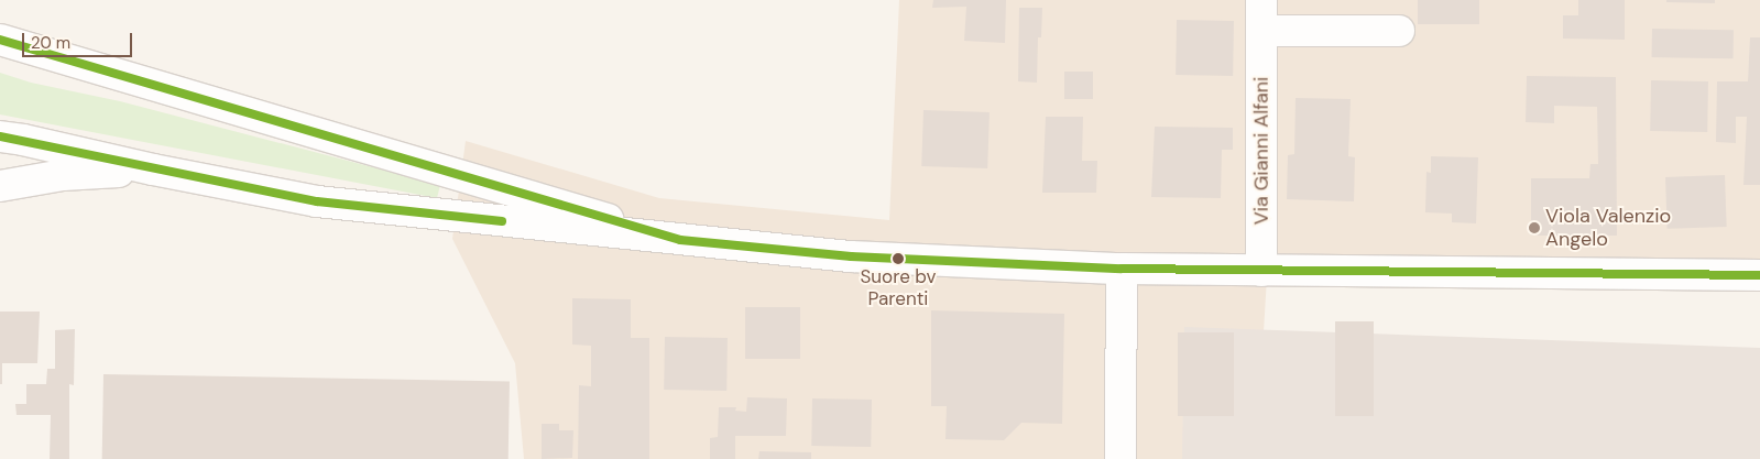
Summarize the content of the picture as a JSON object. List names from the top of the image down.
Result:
{
  "streets": {
    "street": ["Via Gianni Alfani"]
  },
  "places": ["Viola Valenzio Angelo", "Suore bv Parenti"],
  "scale_bar": "20 m"
}
